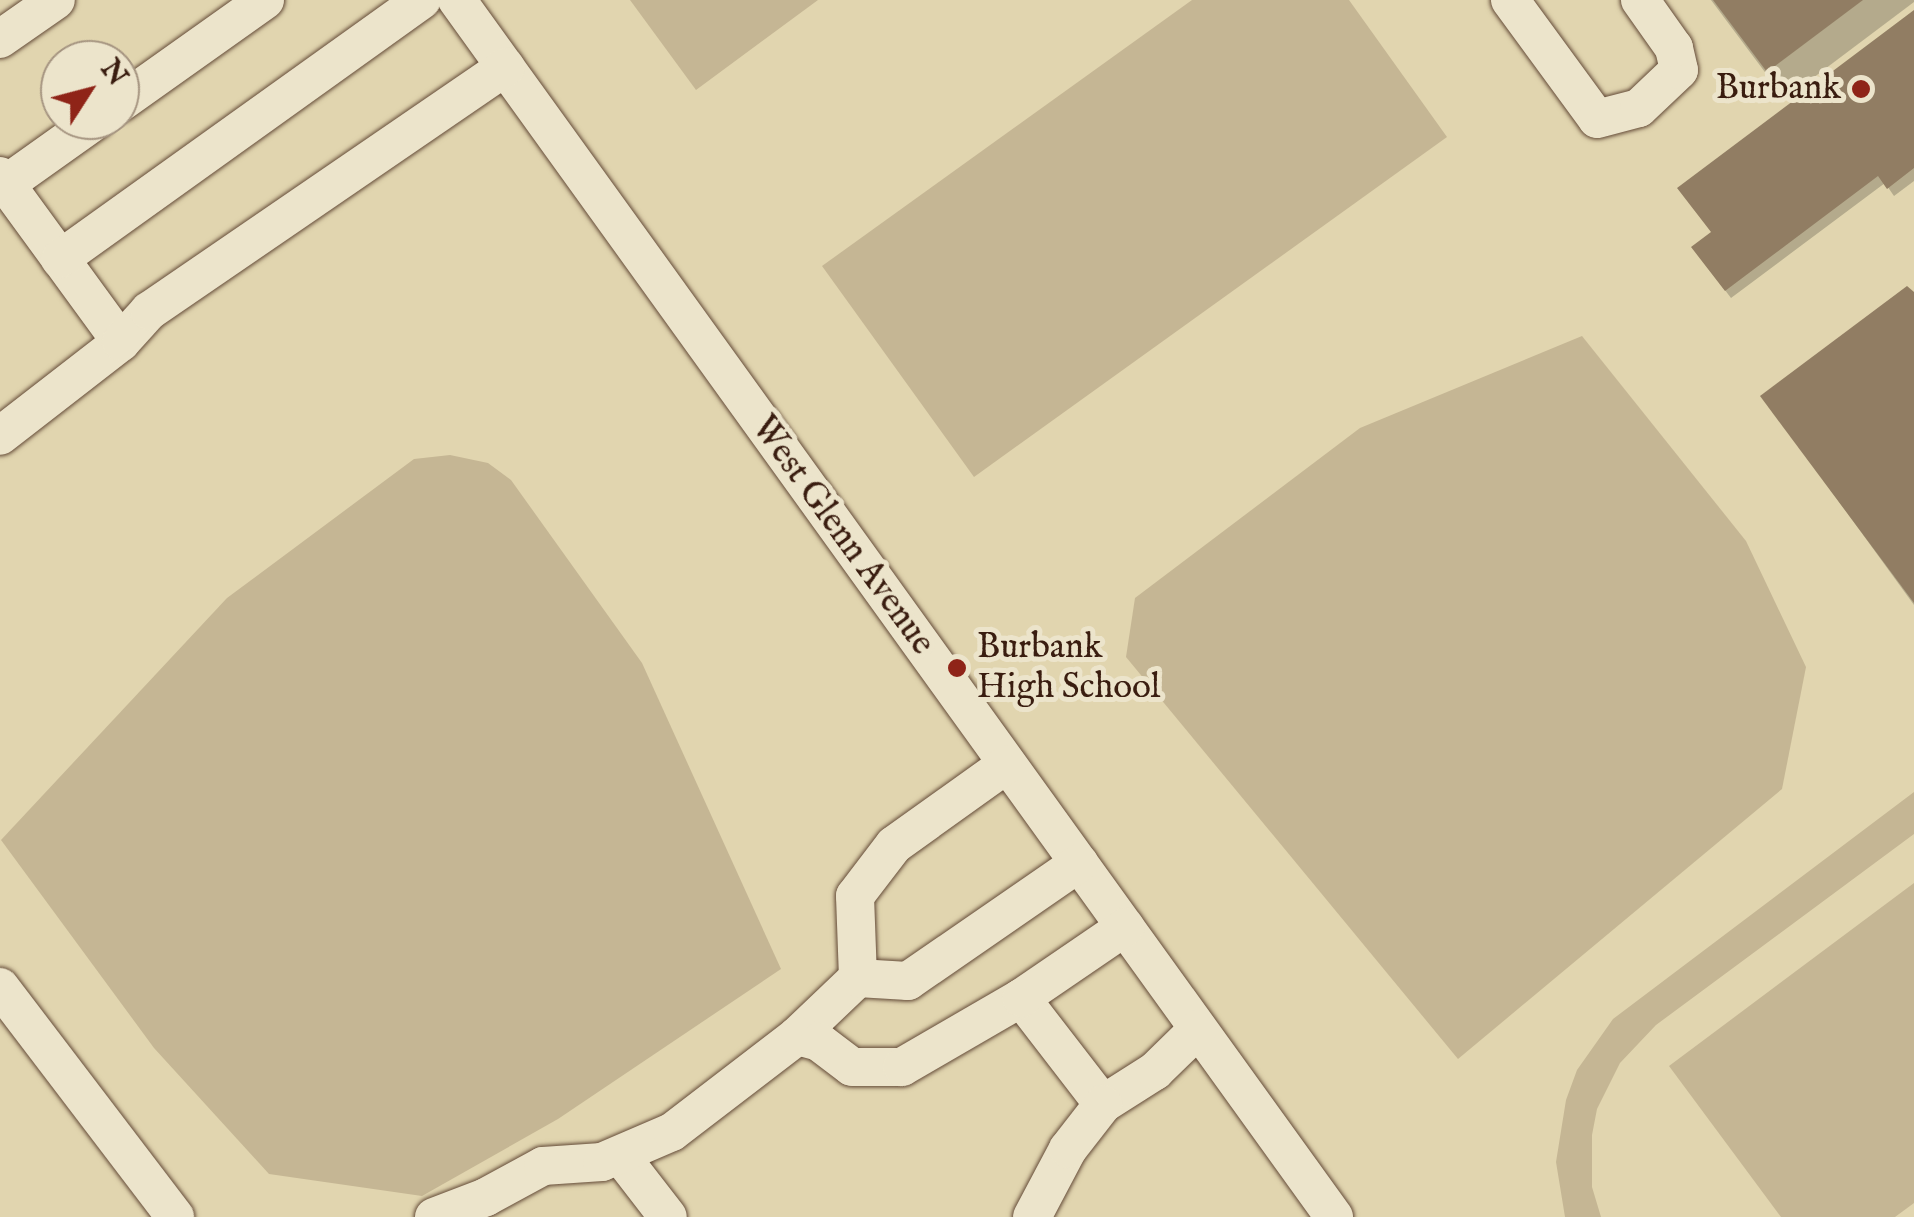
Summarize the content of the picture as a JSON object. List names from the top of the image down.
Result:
{
  "streets": {
    "street": ["West Glenn Avenue"]
  },
  "places": ["Burbank", "Burbank High School"],
  "north": "top right"
}
